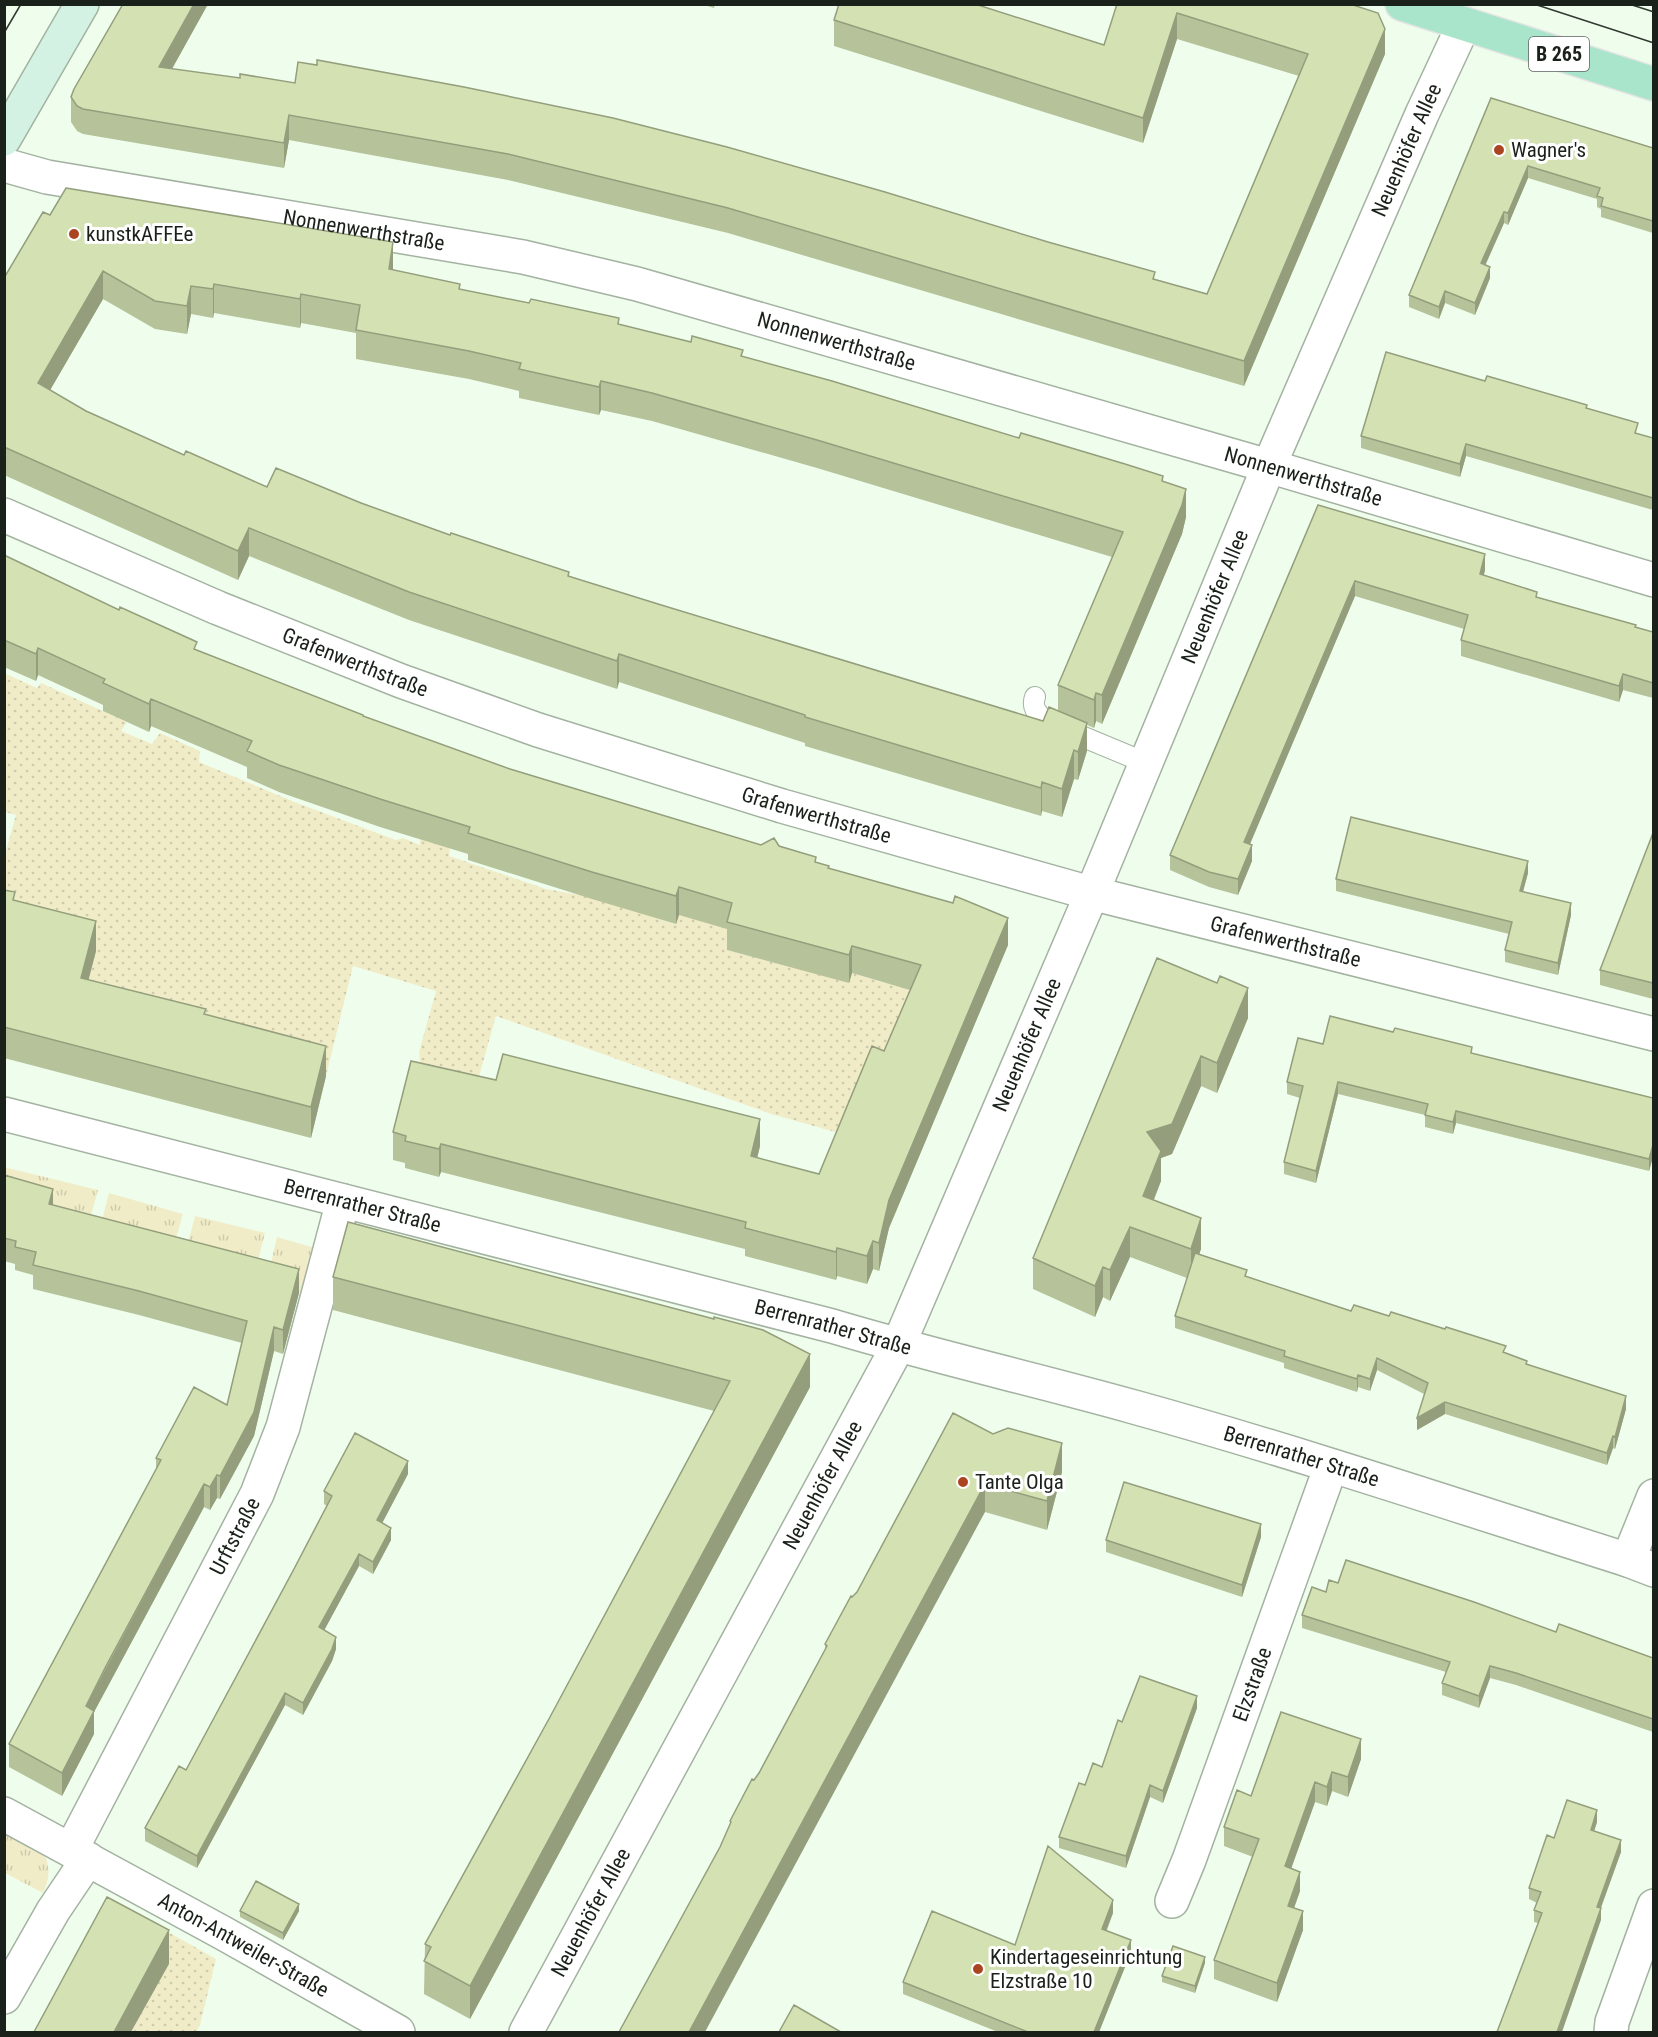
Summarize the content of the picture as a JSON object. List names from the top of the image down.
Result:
{
  "streets": {
    "main road": ["B 265"],
    "street": [
      "Neuenhöfer Allee",
      "Nonnenwerthstraße",
      "Grafenwerthstraße",
      "Berrenrather Straße",
      "Urftstraße",
      "Elzstraße",
      "Anton-Antweiler-Straße"
    ]
  },
  "crossings": [
    ["B 265", "Neuenhöfer Allee"],
    ["Neuenhöfer Allee", "Nonnenwerthstraße"],
    ["Neuenhöfer Allee", "Grafenwerthstraße"],
    ["Neuenhöfer Allee", "Berrenrather Straße"],
    ["Berrenrather Straße", "Urftstraße"],
    ["Berrenrather Straße", "Elzstraße"],
    ["Urftstraße", "Anton-Antweiler-Straße"]
  ],
  "places": [
    "Wagner's",
    "kunstkAFFEe",
    "Tante Olga",
    "Kindertageseinrichtung Elzstraße 10"
  ]
}
